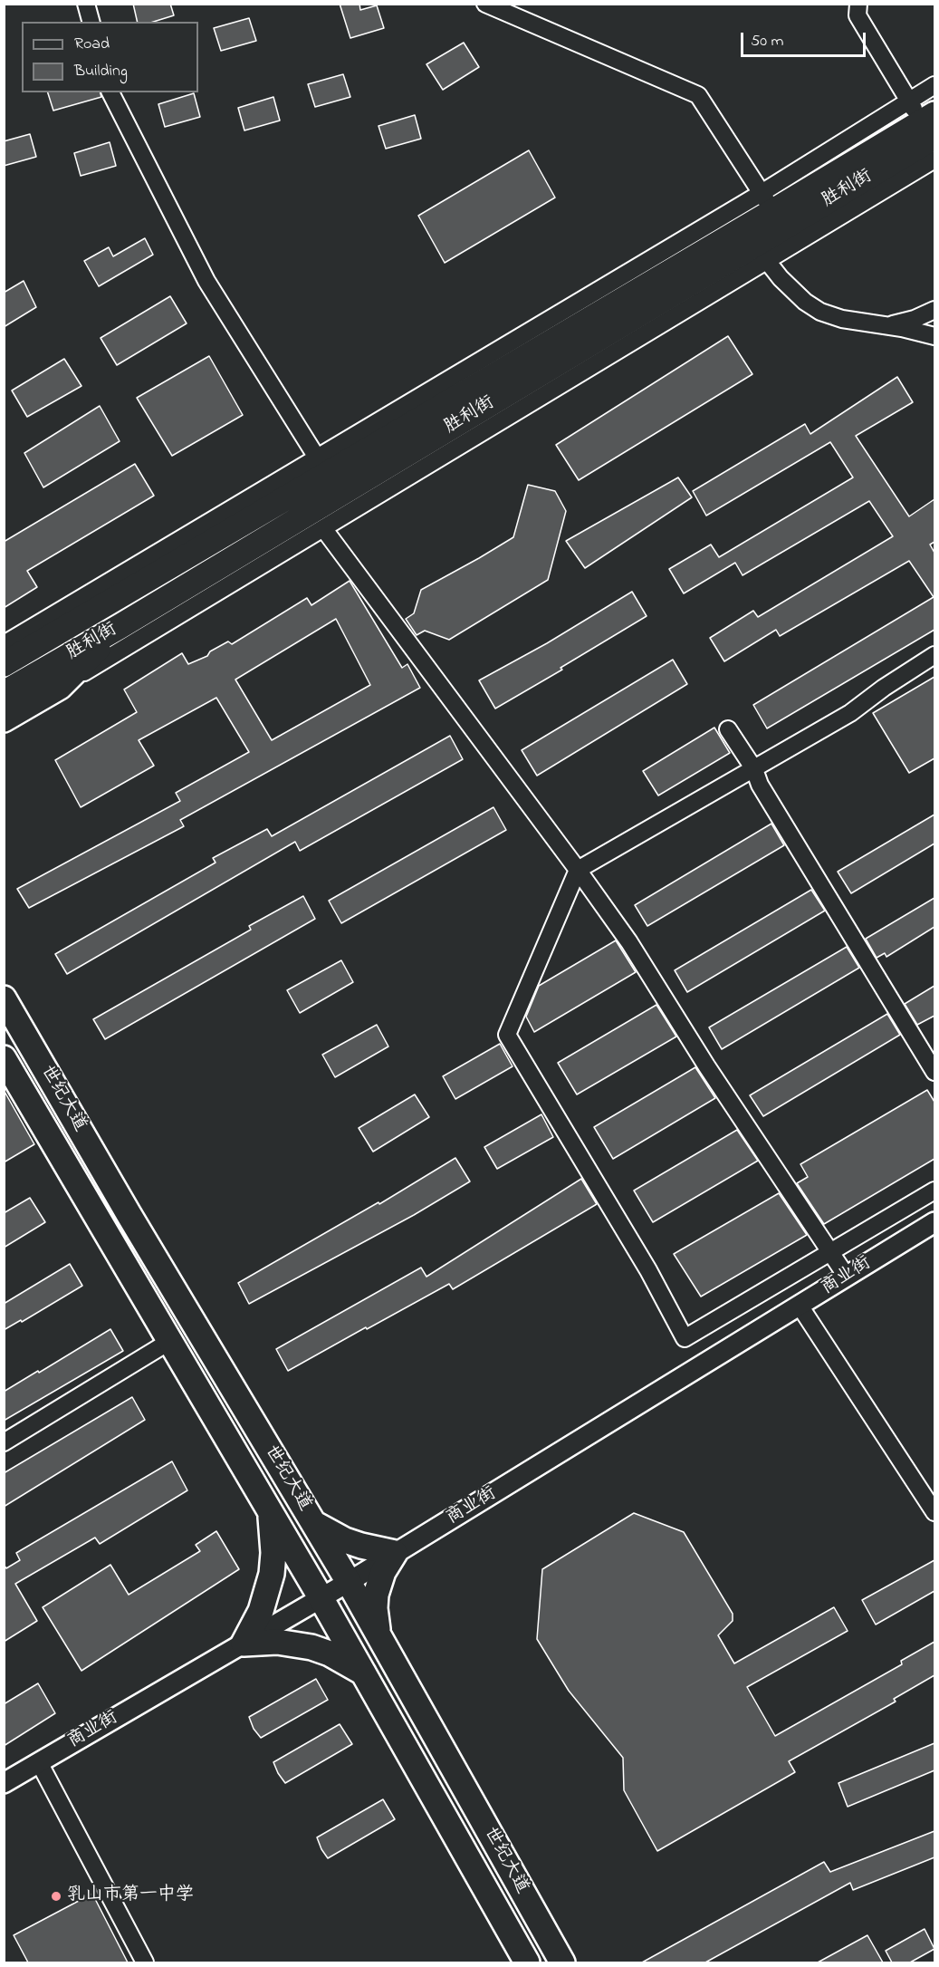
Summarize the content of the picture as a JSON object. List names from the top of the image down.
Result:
{
  "streets": {
    "main road": ["胜利街", "世纪大道"],
    "street": ["商业街"]
  },
  "crossings": [
    ["世纪大道", "商业街"]
  ],
  "places": ["乳山市第一中学"],
  "legend": ["Road", "Building"],
  "scale_bar": "50 m"
}
